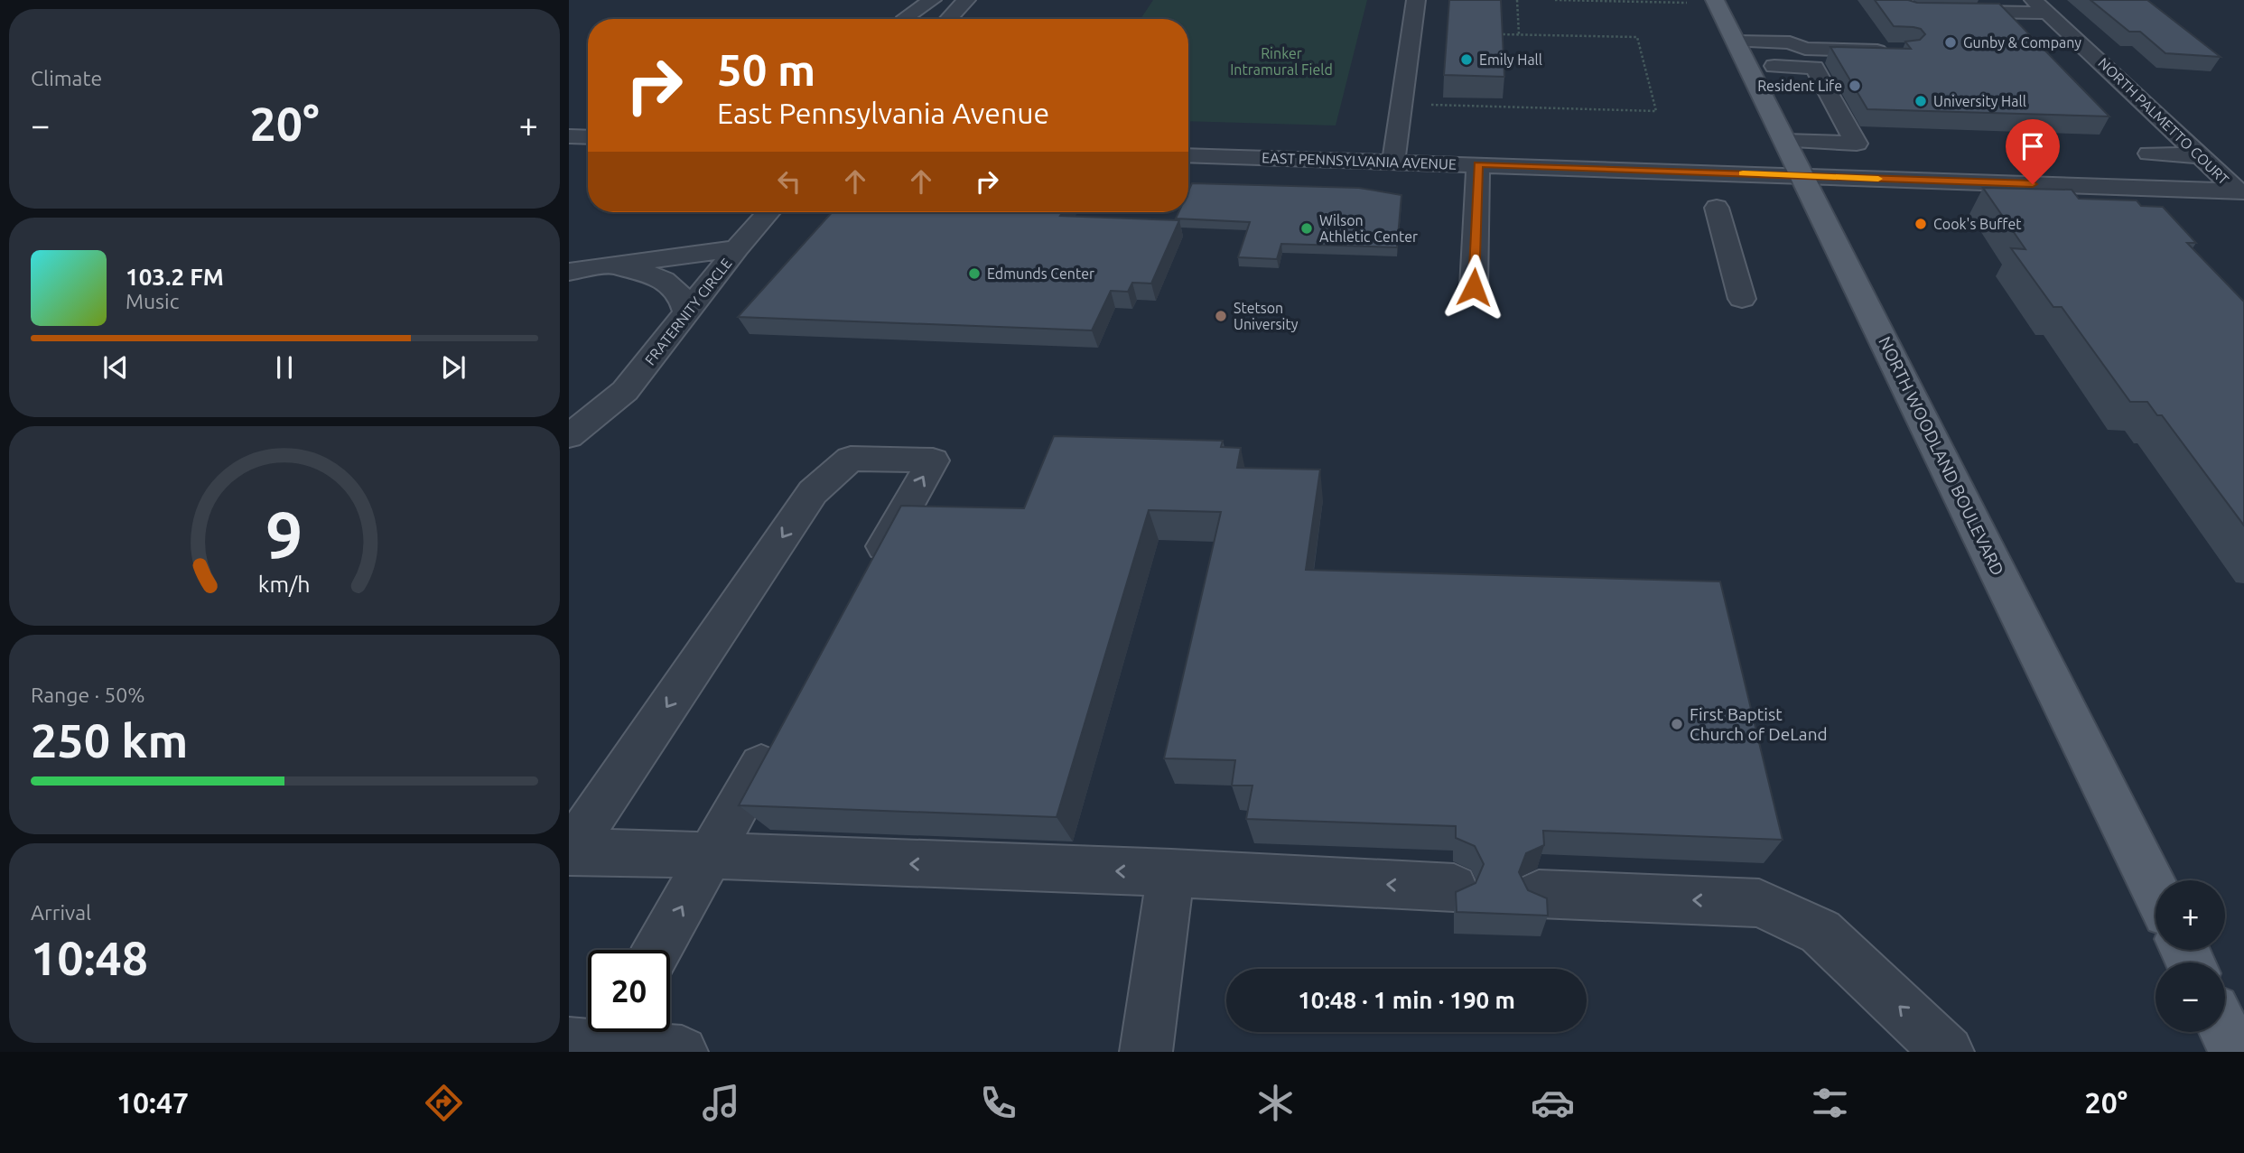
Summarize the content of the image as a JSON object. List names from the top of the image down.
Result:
{
  "streets": {
    "main road": ["NORTH WOODLAND BOULEVARD"],
    "street": ["NORTH PALMETTO COURT", "EAST PENNSYLVANIA AVENUE", "FRATERNITY CIRCLE"]
  },
  "crossings": [
    ["NORTH PALMETTO COURT", "EAST PENNSYLVANIA AVENUE"],
    ["EAST PENNSYLVANIA AVENUE", "NORTH WOODLAND BOULEVARD"]
  ],
  "parks": ["Rinker Intramural Field"],
  "places": [
    "Gunby & Company",
    "Emily Hall",
    "Resident Life",
    "University Hall",
    "Cook's Buffet",
    "Wilson Athletic Center",
    "Edmunds Center",
    "Stetson University",
    "First Baptist Church of DeLand"
  ],
  "page": {
    "tile": [
      "Climate",
      ["Range · 50%", "250 km"],
      ["Arrival", "10:48"]
    ],
    "turn": ["50 m", "East Pennsylvania Avenue"],
    "heat": ["−", "20°", "+"],
    "song": ["103.2 FM", "Music"],
    "map_buttons": ["+", "−"],
    "limit": "20",
    "trip": "10:48 · 1 min · 190 m",
    "tabs": ["10:47", "20°"],
    "gauge": ["9", "km/h"]
  }
}
